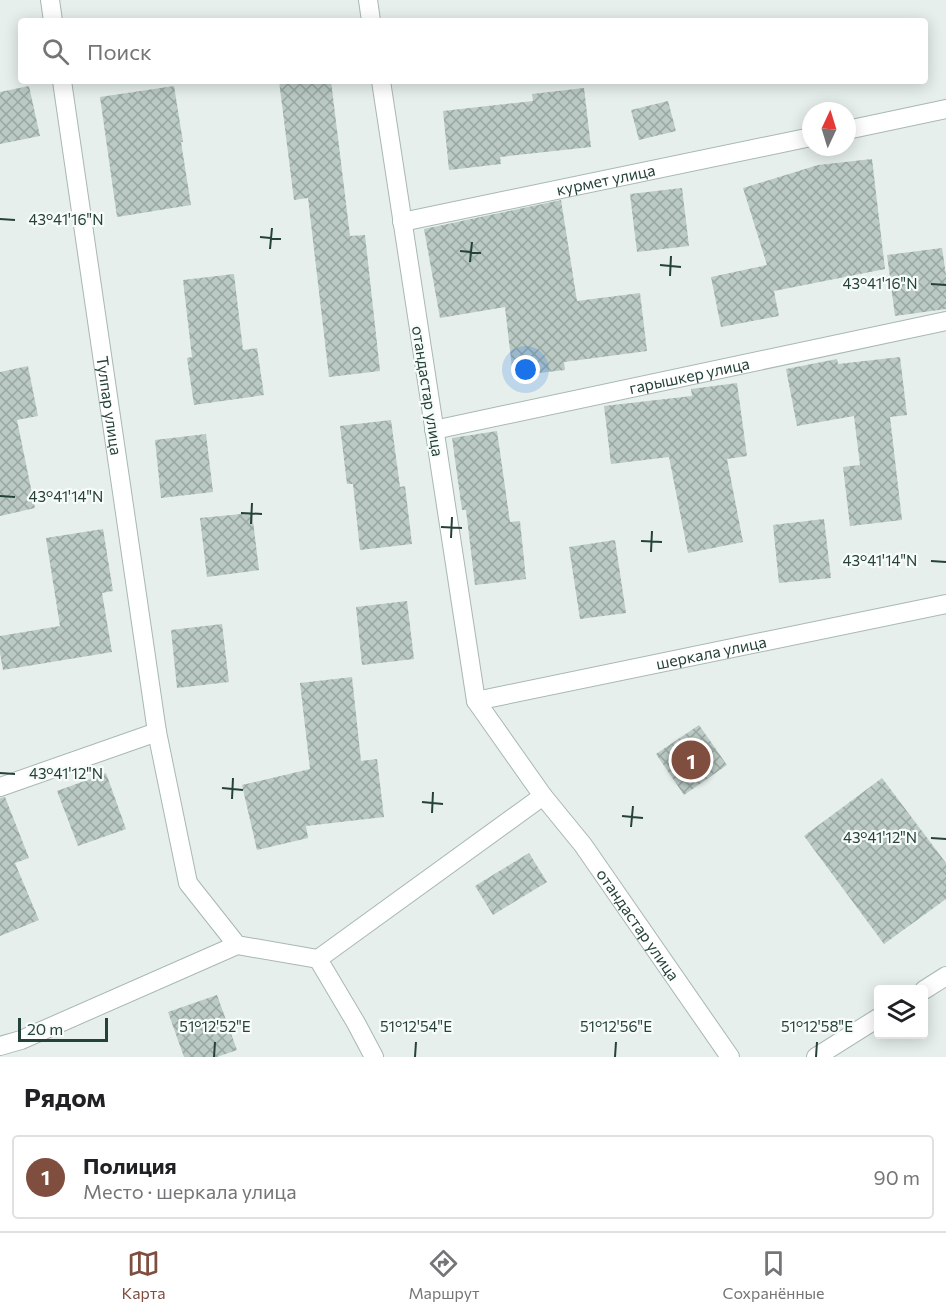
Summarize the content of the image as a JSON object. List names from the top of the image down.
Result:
{
  "streets": {
    "street": [
      "курмет улица",
      "гарышкер улица",
      "отандастар улица",
      "Тулпар улица",
      "шеркала улица"
    ]
  },
  "crossings": [
    ["курмет улица", "отандастар улица"],
    ["гарышкер улица", "отандастар улица"],
    ["отандастар улица", "шеркала улица"]
  ],
  "scale_bar": "20 m",
  "north": "top",
  "page": {
    "search": "Поиск",
    "pins": "1",
    "scale": "20 m",
    "heading": "Рядом",
    "list": [
      {
        "mark": "1",
        "name": "Полиция",
        "note": "Место · шеркала улица",
        "value": "90 m"
      }
    ],
    "nav": ["Карта", "Маршрут", "Сохранённые"]
  },
  "coordinates": [
    "43°41'16\"N",
    "43°41'14\"N",
    "43°41'12\"N",
    "51°12'52\"E",
    "51°12'54\"E",
    "51°12'56\"E",
    "51°12'58\"E"
  ]
}
